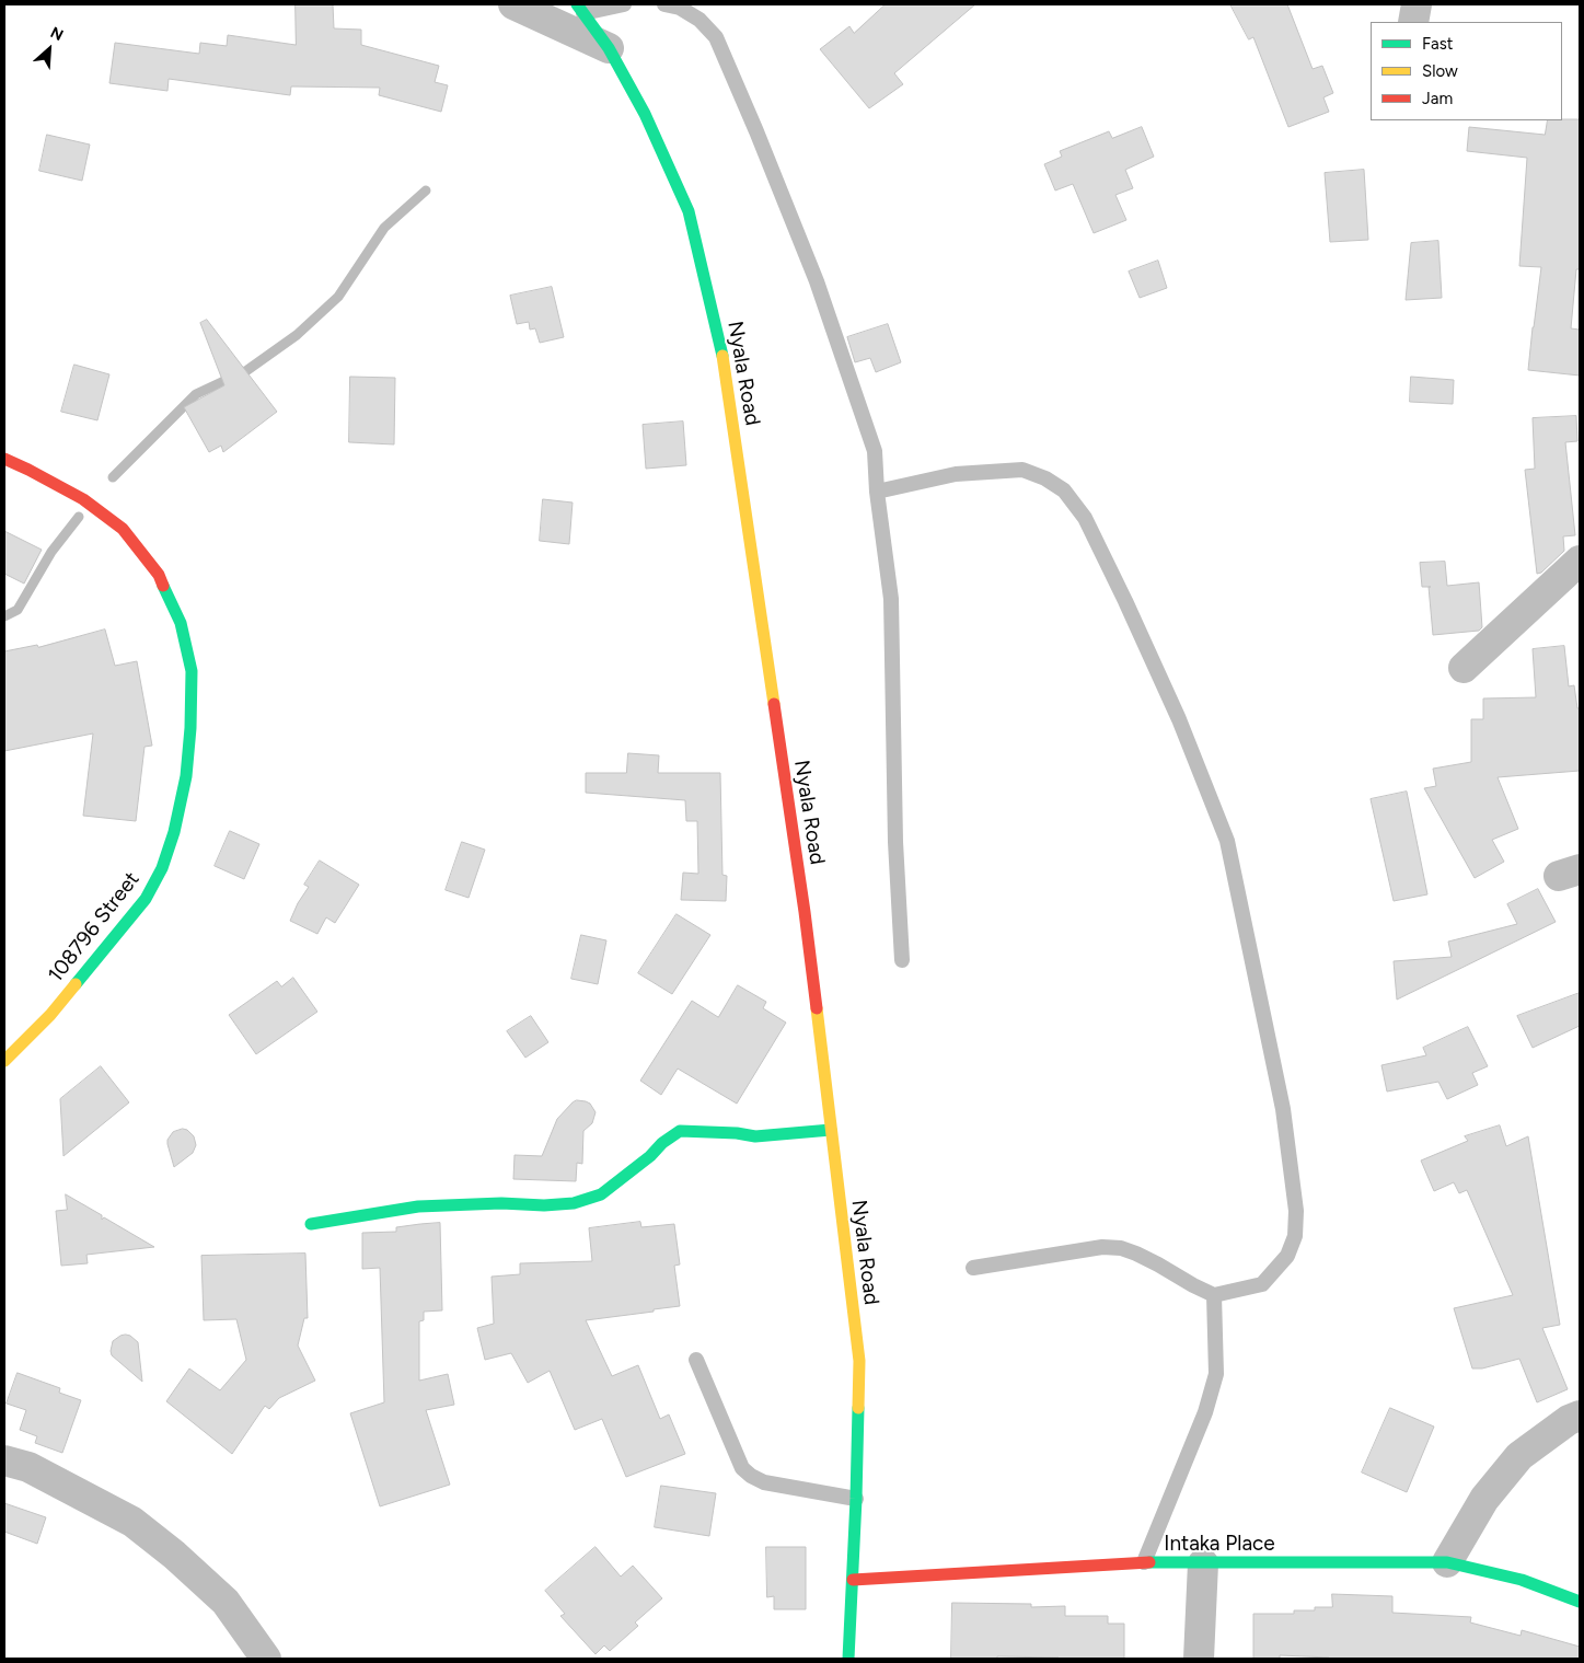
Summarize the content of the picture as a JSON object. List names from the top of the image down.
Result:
{
  "streets": {
    "street": ["Nyala Road", "108796 Street", "Intaka Place"]
  },
  "crossings": [
    ["Nyala Road", "Intaka Place"]
  ],
  "legend": ["Fast", "Slow", "Jam"],
  "north": "top right"
}
